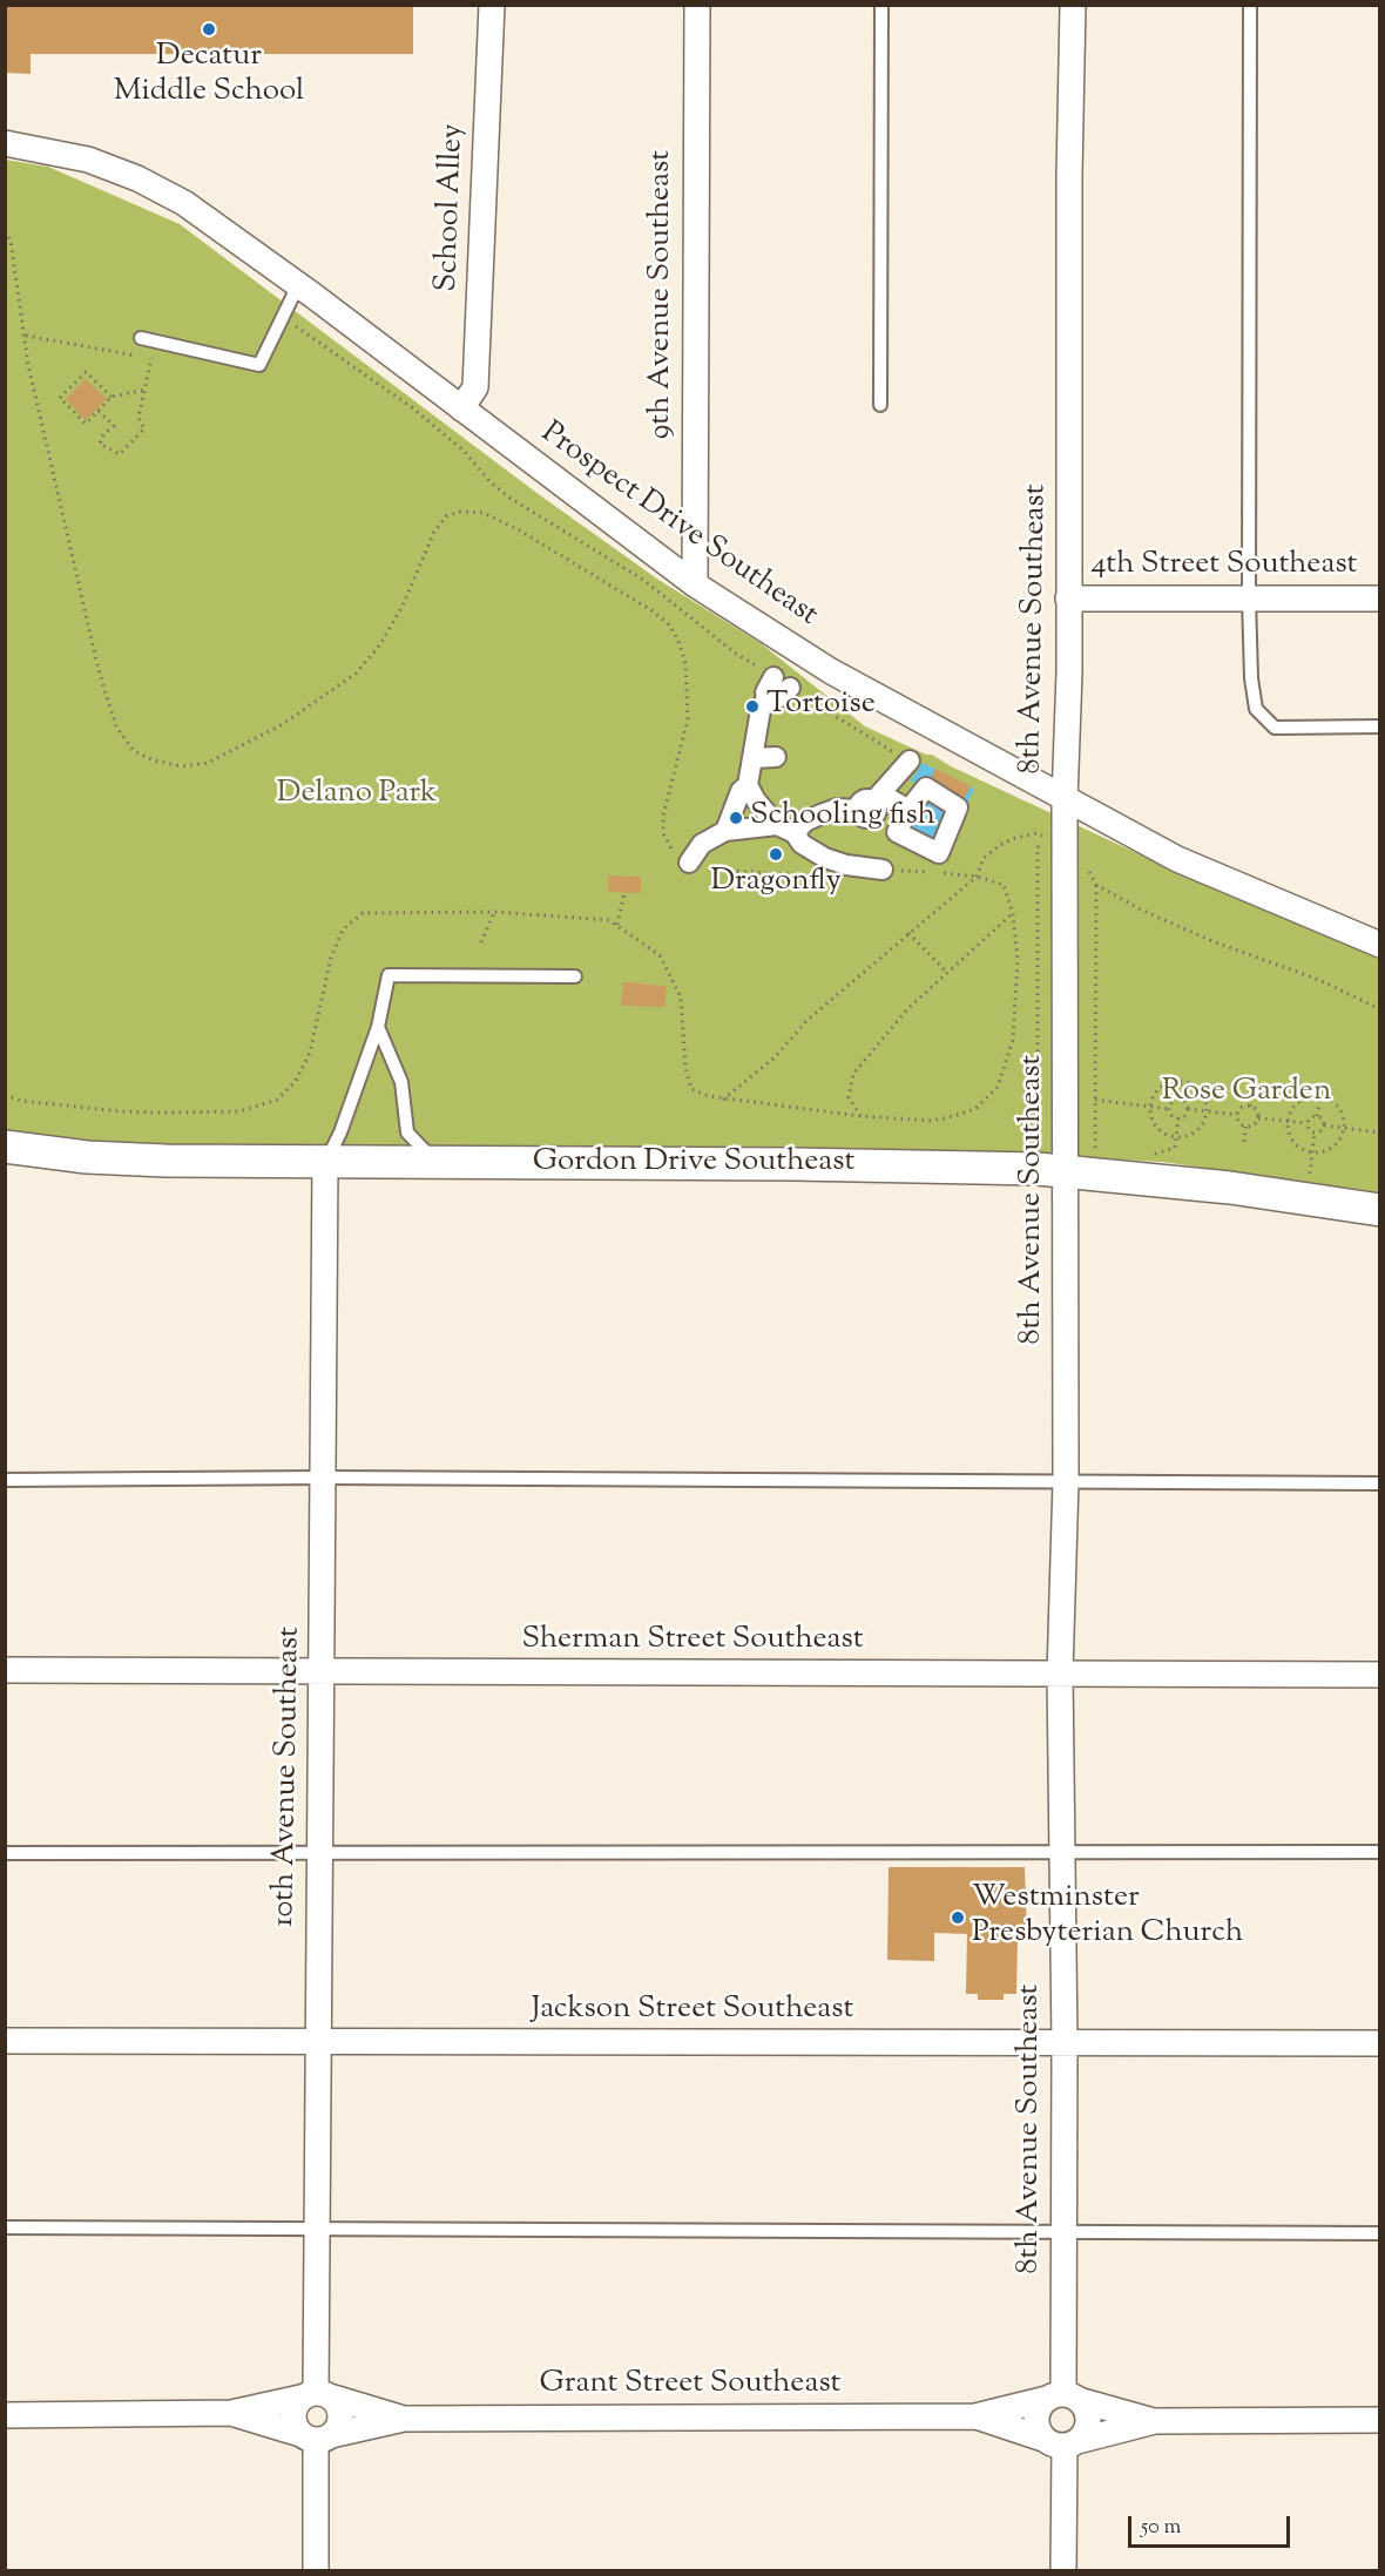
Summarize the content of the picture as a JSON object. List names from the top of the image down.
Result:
{
  "streets": {
    "street": [
      "School Alley",
      "9th Avenue Southeast",
      "Prospect Drive Southeast",
      "4th Street Southeast",
      "8th Avenue Southeast",
      "Gordon Drive Southeast",
      "Sherman Street Southeast",
      "10th Avenue Southeast",
      "Jackson Street Southeast",
      "Grant Street Southeast"
    ]
  },
  "crossings": [
    ["School Alley", "Prospect Drive Southeast"],
    ["9th Avenue Southeast", "Prospect Drive Southeast"],
    ["Prospect Drive Southeast", "8th Avenue Southeast"],
    ["4th Street Southeast", "8th Avenue Southeast"],
    ["8th Avenue Southeast", "Gordon Drive Southeast"],
    ["8th Avenue Southeast", "Sherman Street Southeast"],
    ["8th Avenue Southeast", "Jackson Street Southeast"],
    ["8th Avenue Southeast", "Grant Street Southeast"],
    ["Gordon Drive Southeast", "10th Avenue Southeast"],
    ["Sherman Street Southeast", "10th Avenue Southeast"],
    ["10th Avenue Southeast", "Jackson Street Southeast"],
    ["10th Avenue Southeast", "Grant Street Southeast"]
  ],
  "parks": ["Delano Park", "Rose Garden"],
  "places": [
    "Decatur Middle School",
    "Tortoise",
    "Schooling fish",
    "Dragonfly",
    "Westminster Presbyterian Church"
  ],
  "scale_bar": "50 m"
}
